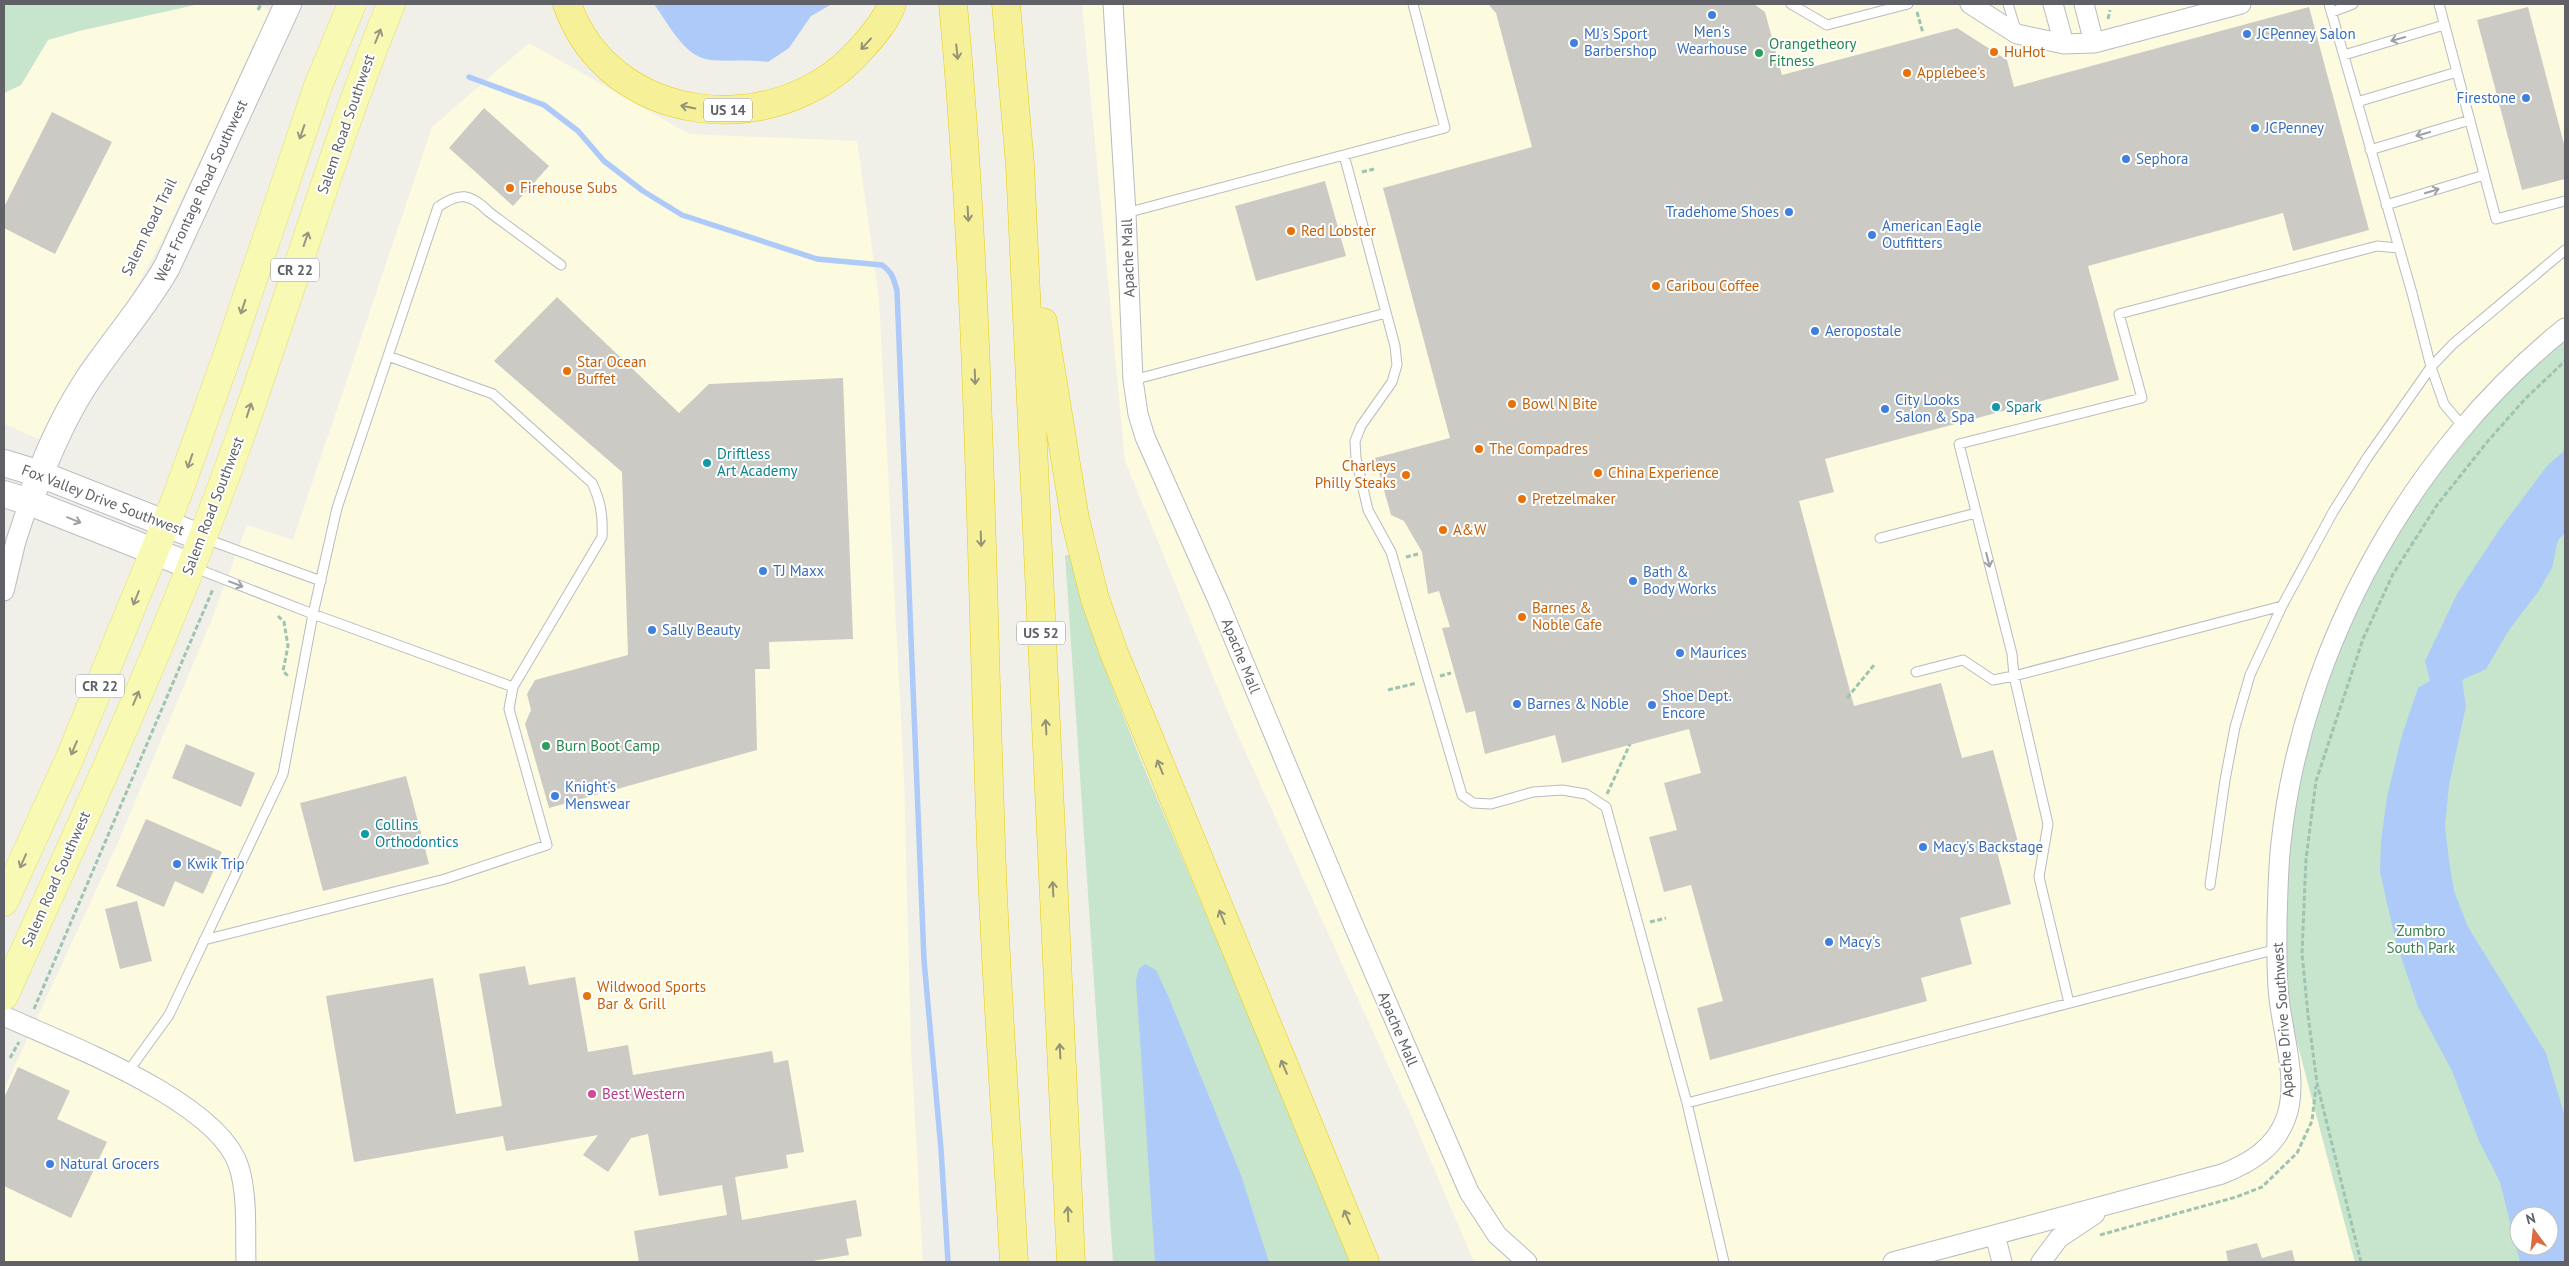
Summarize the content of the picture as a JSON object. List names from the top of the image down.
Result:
{
  "streets": {
    "highway": ["US 14", "US 52"],
    "main road": ["Salem Road Southwest", "CR 22"],
    "street": [
      "West Frontage Road Southwest",
      "Apache Mall",
      "Fox Valley Drive Southwest",
      "Apache Drive Southwest"
    ]
  },
  "crossings": [
    ["Salem Road Southwest", "Fox Valley Drive Southwest"],
    ["West Frontage Road Southwest", "Fox Valley Drive Southwest"],
    ["CR 22", "Fox Valley Drive Southwest"]
  ],
  "parks": ["Zumbro South Park"],
  "places": [
    "Men's Wearhouse",
    "JCPenney Salon",
    "MJ's Sport Barbershop",
    "HuHot",
    "Orangetheory Fitness",
    "Applebee's",
    "Firestone",
    "JCPenney",
    "Sephora",
    "Firehouse Subs",
    "Tradehome Shoes",
    "Red Lobster",
    "American Eagle Outfitters",
    "Caribou Coffee",
    "Aeropostale",
    "Star Ocean Buffet",
    "Bowl N Bite",
    "Spark",
    "City Looks Salon & Spa",
    "The Compadres",
    "Driftless Art Academy",
    "China Experience",
    "Charleys Philly Steaks",
    "Pretzelmaker",
    "A&W",
    "TJ Maxx",
    "Bath & Body Works",
    "Barnes & Noble Cafe",
    "Sally Beauty",
    "Maurices",
    "Barnes & Noble",
    "Shoe Dept. Encore",
    "Burn Boot Camp",
    "Knight's Menswear",
    "Collins Orthodontics",
    "Macy's Backstage",
    "Kwik Trip",
    "Macy's",
    "Wildwood Sports Bar & Grill",
    "Best Western",
    "Natural Grocers"
  ],
  "north": "top"
}
